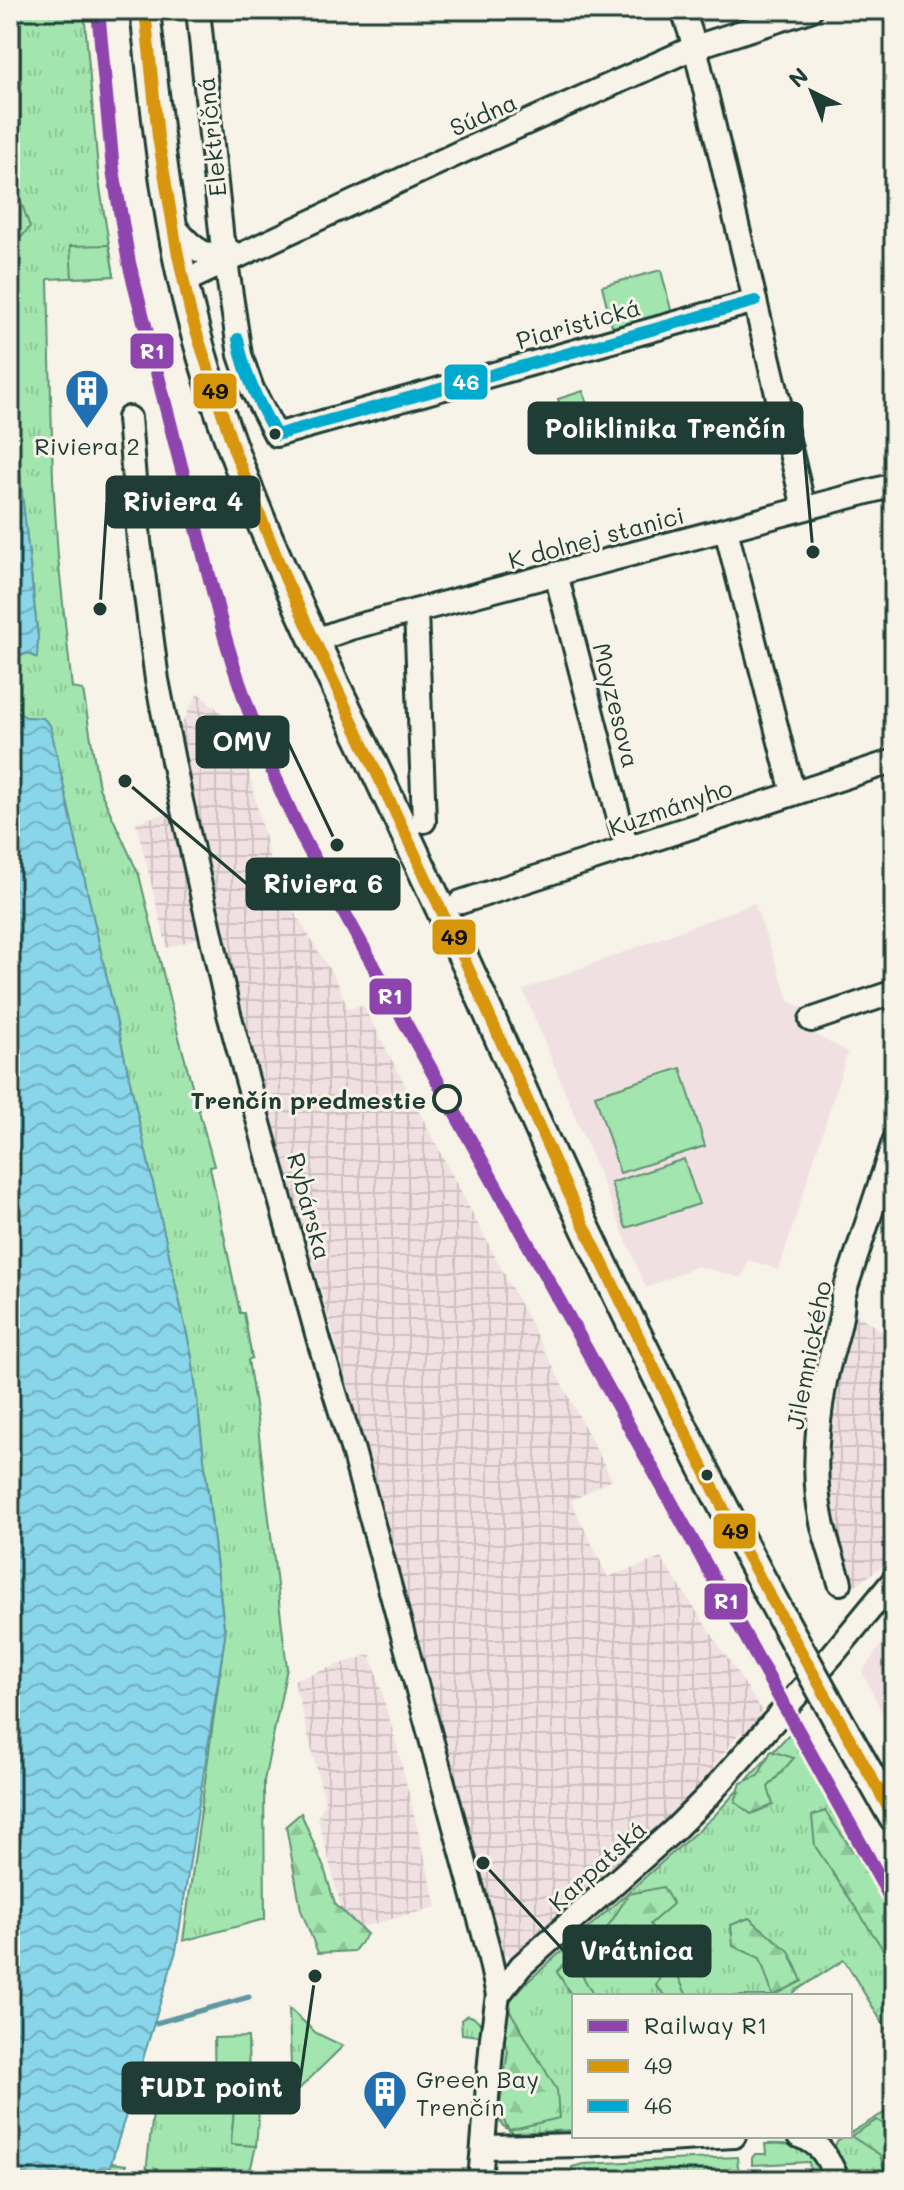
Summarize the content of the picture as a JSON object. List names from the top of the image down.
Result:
{
  "streets": {
    "main road": ["Električná"],
    "street": [
      "Súdna",
      "Piaristická",
      "K dolnej stanici",
      "Moyzesova",
      "Kuzmányho",
      "Rybárska",
      "Jilemnického",
      "Karpatská"
    ]
  },
  "crossings": [
    ["Súdna", "Električná"],
    ["Električná", "Piaristická"],
    ["Električná", "K dolnej stanici"],
    ["K dolnej stanici", "Moyzesova"],
    ["Moyzesova", "Kuzmányho"],
    ["Rybárska", "Karpatská"]
  ],
  "places": {
    "building": ["Riviera 2", "Green Bay Trenčín"],
    "other": [
      "Poliklinika Trenčín",
      "Riviera 4",
      "Riviera 6",
      "OMV",
      "Trenčín predmestie",
      "Vrátnica",
      "FUDI point"
    ]
  },
  "lines": ["rail line R1", "transit line 49", "transit line 46"],
  "legend": ["Railway R1", "49", "46"],
  "north": "top left"
}
